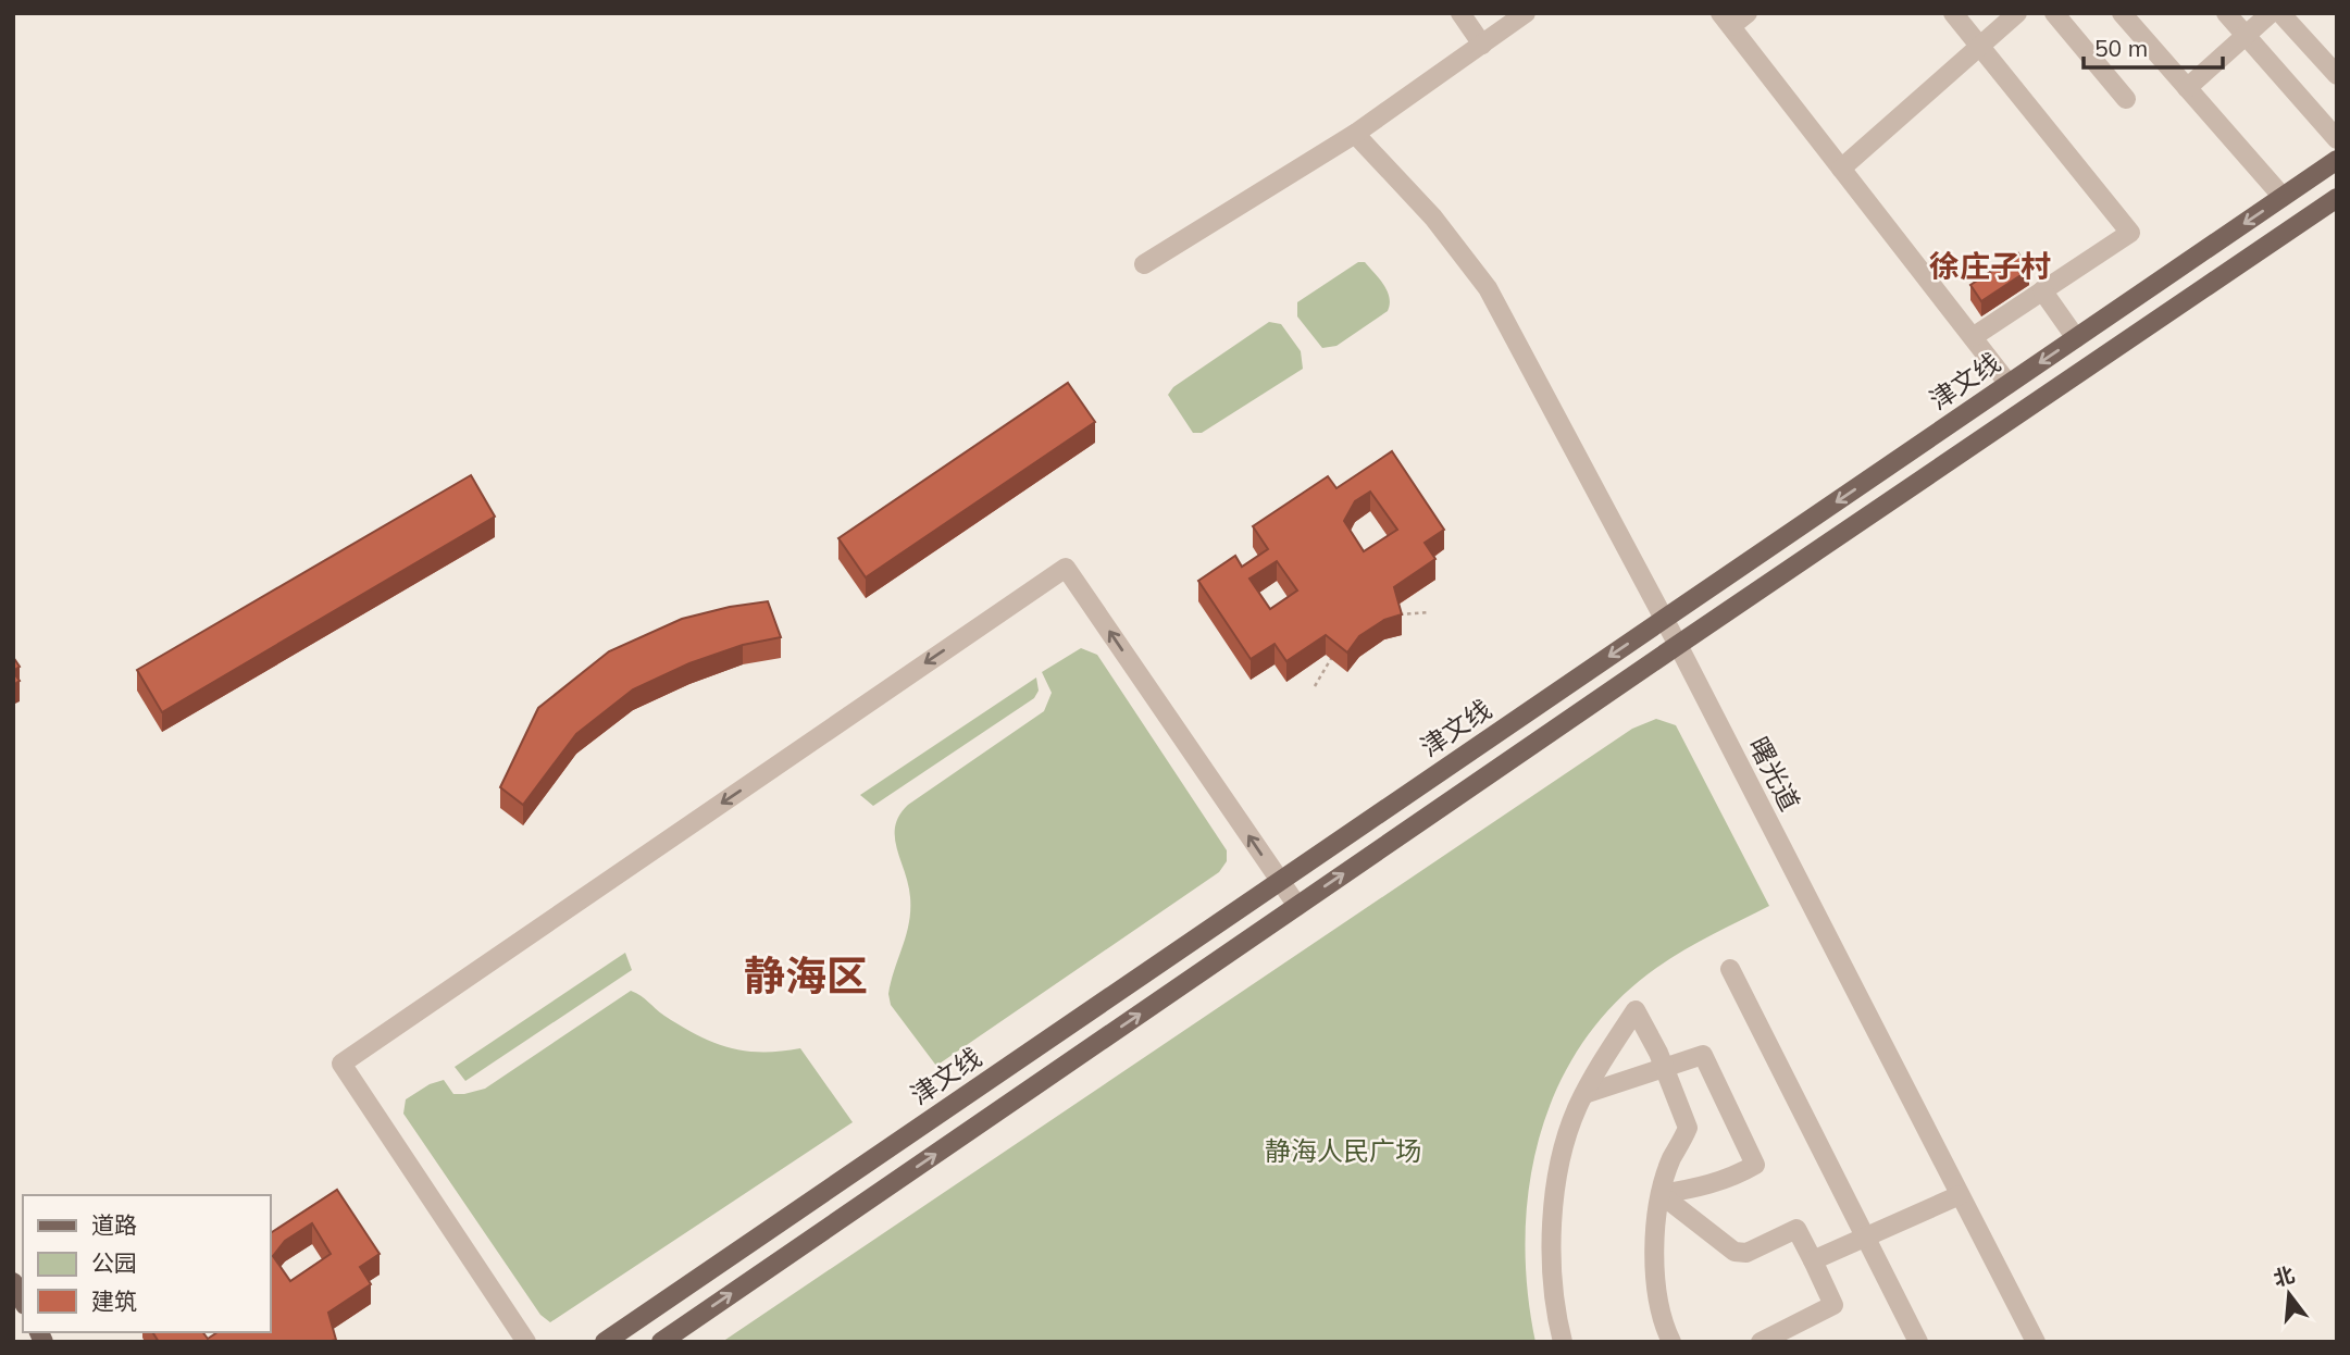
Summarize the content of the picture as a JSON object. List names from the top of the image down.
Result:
{
  "streets": {
    "main road": ["津文线"],
    "street": ["曙光道"]
  },
  "crossings": [
    ["津文线", "曙光道"]
  ],
  "districts": ["徐庄子村", "静海区"],
  "parks": ["静海人民广场"],
  "legend": ["道路", "公园", "建筑"],
  "scale_bar": "50 m",
  "north": "top"
}
